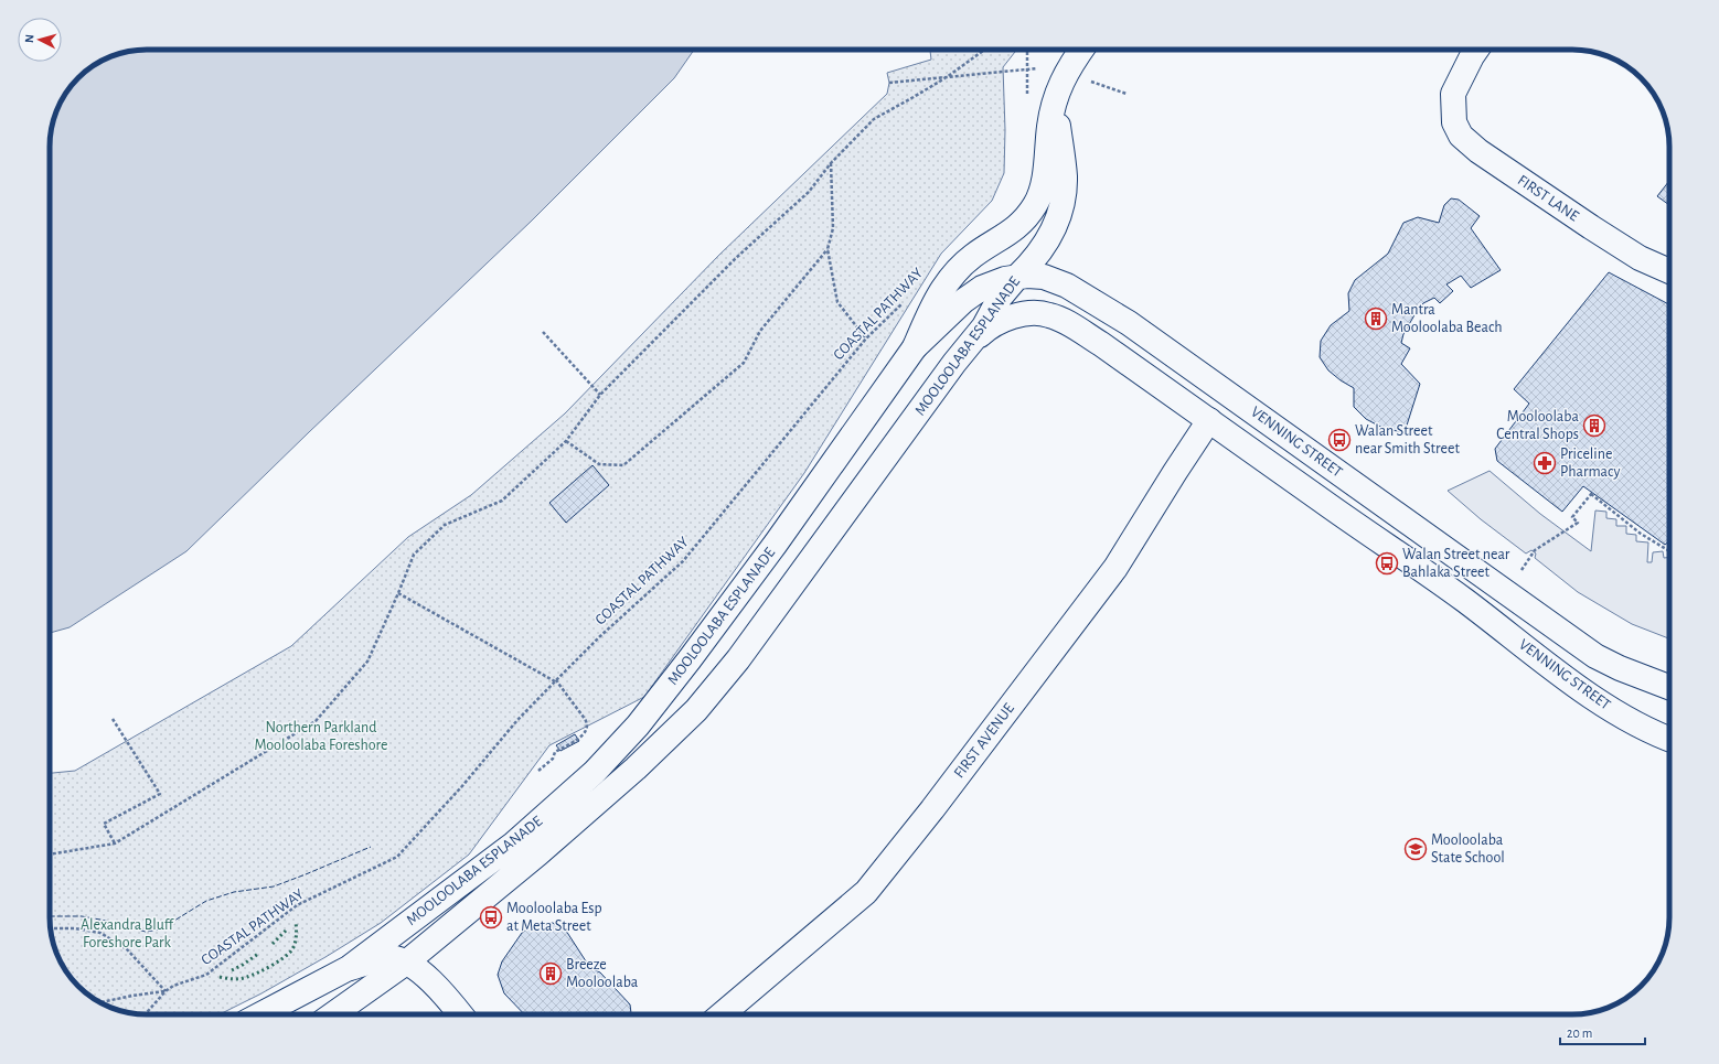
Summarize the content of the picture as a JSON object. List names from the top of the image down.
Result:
{
  "streets": {
    "main road": [
      "FIRST LANE",
      "MOOLOOLABA ESPLANADE",
      "VENNING STREET",
      "FIRST AVENUE"
    ],
    "path": ["COASTAL PATHWAY"]
  },
  "crossings": [
    ["MOOLOOLABA ESPLANADE", "VENNING STREET"],
    ["VENNING STREET", "FIRST AVENUE"]
  ],
  "parks": ["Northern Parkland Mooloolaba Foreshore", "Alexandra Bluff Foreshore Park"],
  "places": {
    "building": ["Mantra Mooloolaba Beach", "Mooloolaba Central Shops", "Breeze Mooloolaba"],
    "bus stop": ["Walan Street near Smith Street", "Walan Street near Bahlaka Street", "Mooloolaba Esp at Meta Street"],
    "pharmacy": ["Priceline Pharmacy"],
    "school or university": ["Mooloolaba State School"]
  },
  "scale_bar": "20 m",
  "north": "left"
}
